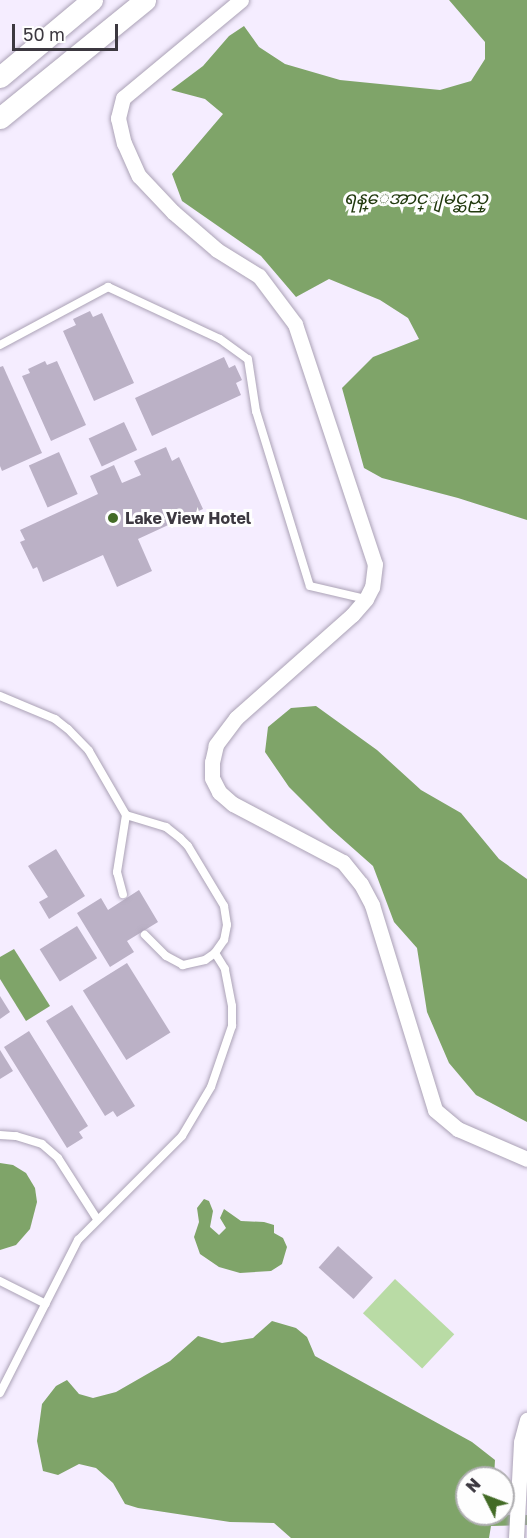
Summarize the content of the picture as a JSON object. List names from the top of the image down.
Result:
{
  "water": ["ရန္ေအာင္ျမင္ဆည္"],
  "places": ["Lake View Hotel"],
  "scale_bar": "50 m",
  "north": "top left"
}
